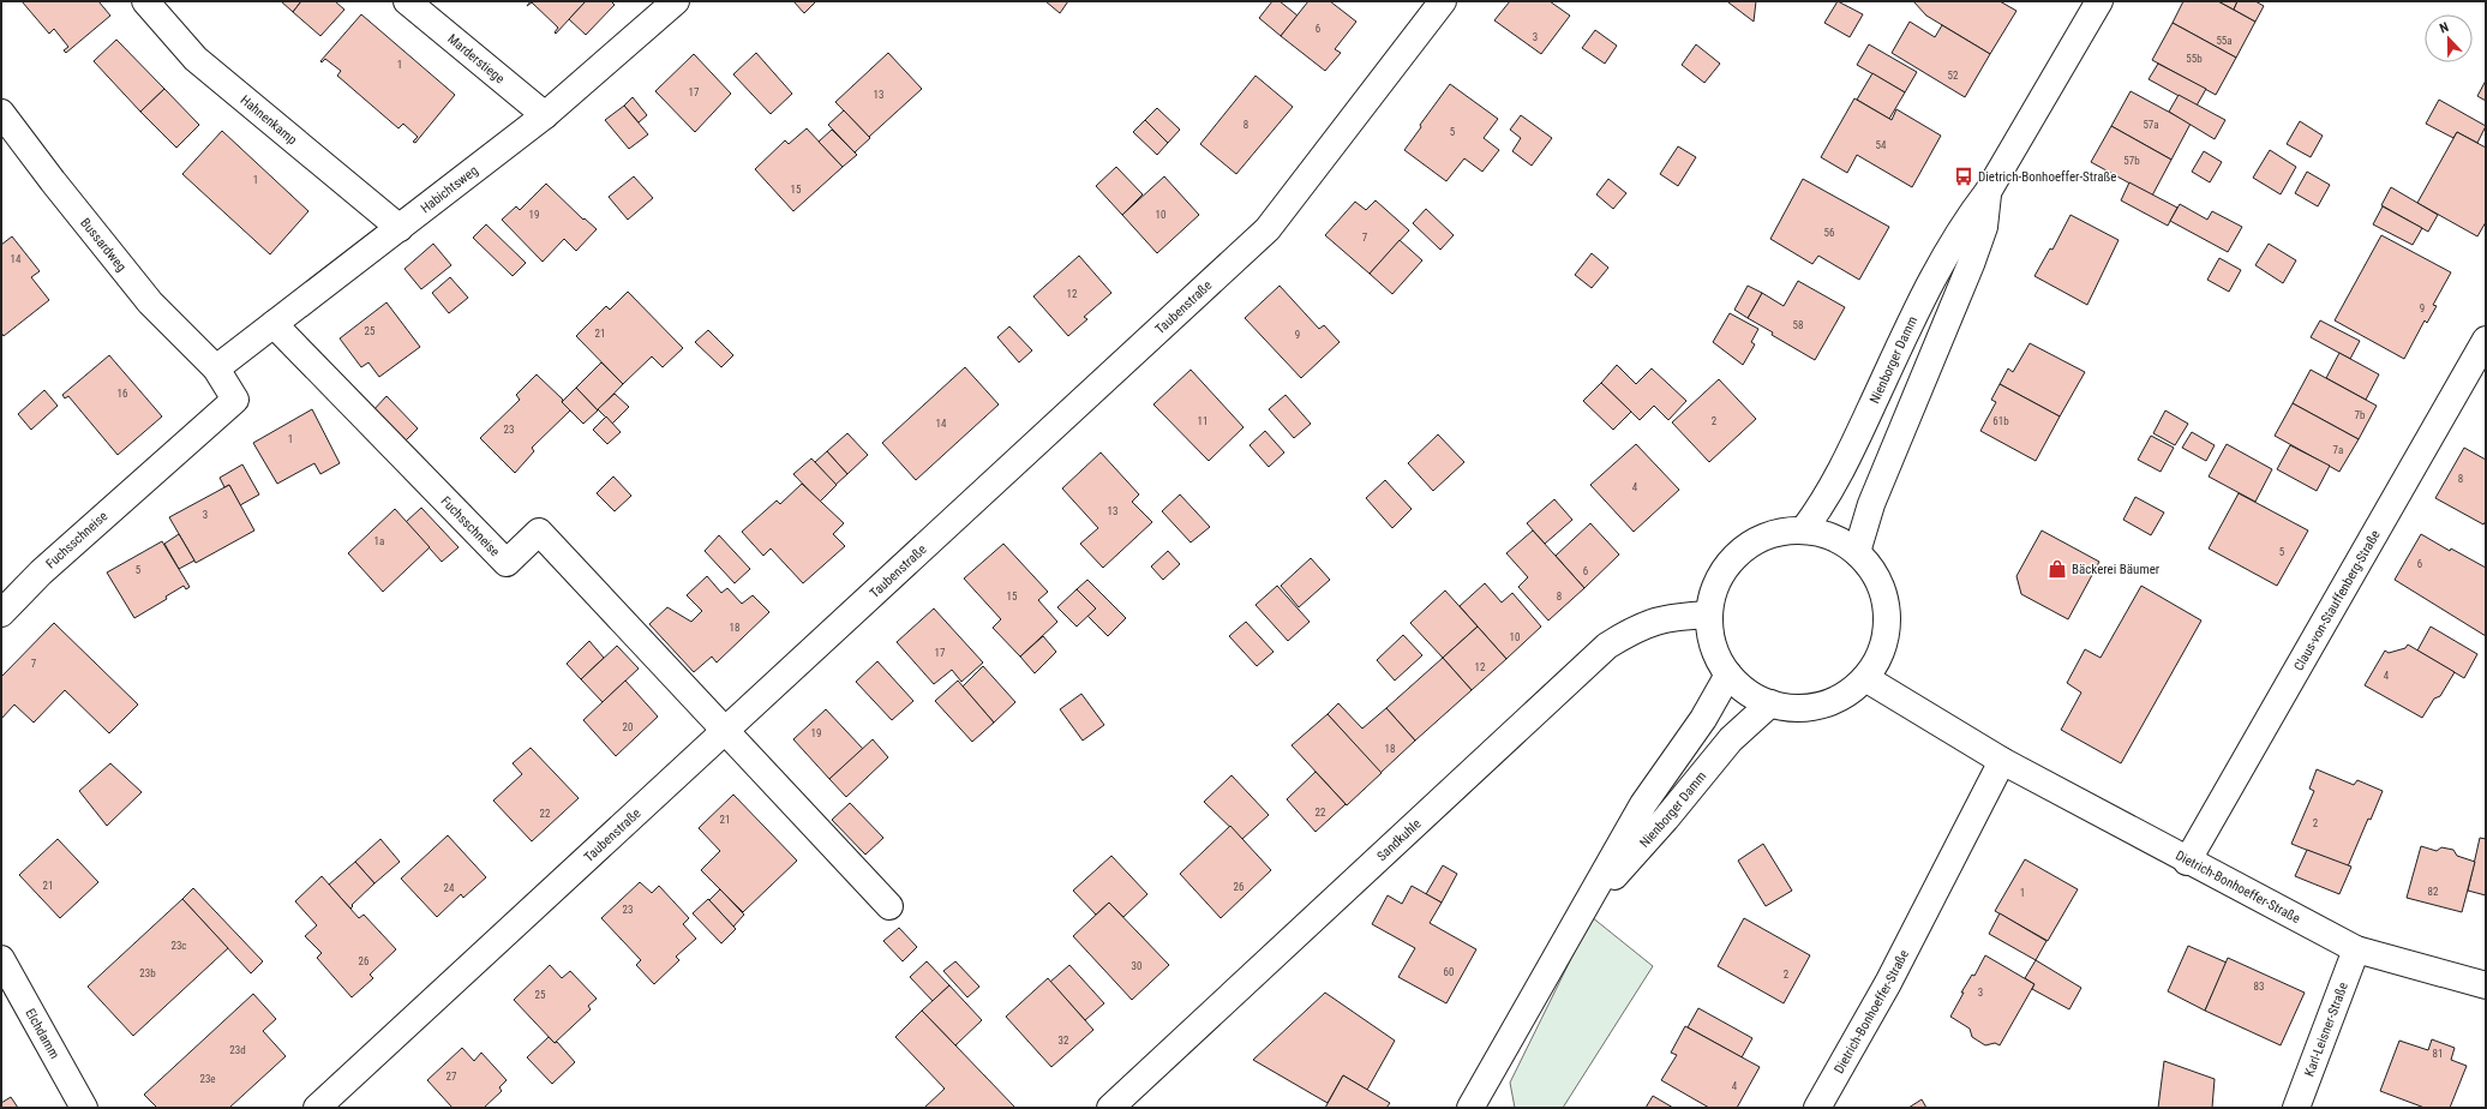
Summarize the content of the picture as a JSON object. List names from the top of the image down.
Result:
{
  "streets": {
    "street": [
      "Marderstiege",
      "Hahnenkamp",
      "Habichtsweg",
      "Bussardweg",
      "Taubenstraße",
      "Nienborger Damm",
      "Fuchsschneise",
      "Claus-von-Stauffenberg-Straße",
      "Sandkuhle",
      "Dietrich-Bonhoeffer-Straße",
      "Karl-Leisner-Straße",
      "Elchdamm"
    ]
  },
  "crossings": [
    ["Marderstiege", "Habichtsweg"],
    ["Hahnenkamp", "Habichtsweg"],
    ["Habichtsweg", "Bussardweg"],
    ["Habichtsweg", "Fuchsschneise"],
    ["Bussardweg", "Fuchsschneise"],
    ["Taubenstraße", "Fuchsschneise"],
    ["Claus-von-Stauffenberg-Straße", "Dietrich-Bonhoeffer-Straße"],
    ["Dietrich-Bonhoeffer-Straße", "Karl-Leisner-Straße"]
  ],
  "places": {
    "bus stop": ["Dietrich-Bonhoeffer-Straße"],
    "shop": ["Bäckerei Bäumer"]
  },
  "house_numbers": [
    "6",
    "3",
    "55a",
    "55b",
    "1",
    "52",
    "17",
    "13",
    "8",
    "57a",
    "5",
    "54",
    "57b",
    "1",
    "15",
    "19",
    "10",
    "56",
    "7",
    "14",
    "12",
    "9",
    "58",
    "25",
    "21",
    "9",
    "16",
    "7b",
    "11",
    "2",
    "61b",
    "14",
    "23",
    "1",
    "7a",
    "8",
    "4",
    "13",
    "3",
    "1a",
    "5",
    "6",
    "5",
    "6",
    "15",
    "8",
    "18",
    "10",
    "17",
    "7",
    "12",
    "4",
    "20",
    "19",
    "18",
    "22",
    "22",
    "21",
    "2",
    "21",
    "26",
    "24",
    "82",
    "1",
    "23",
    "23c",
    "26",
    "30",
    "60",
    "23b",
    "2",
    "83",
    "3",
    "25",
    "32",
    "23d",
    "81",
    "27",
    "23e",
    "4"
  ],
  "north": "top"
}
